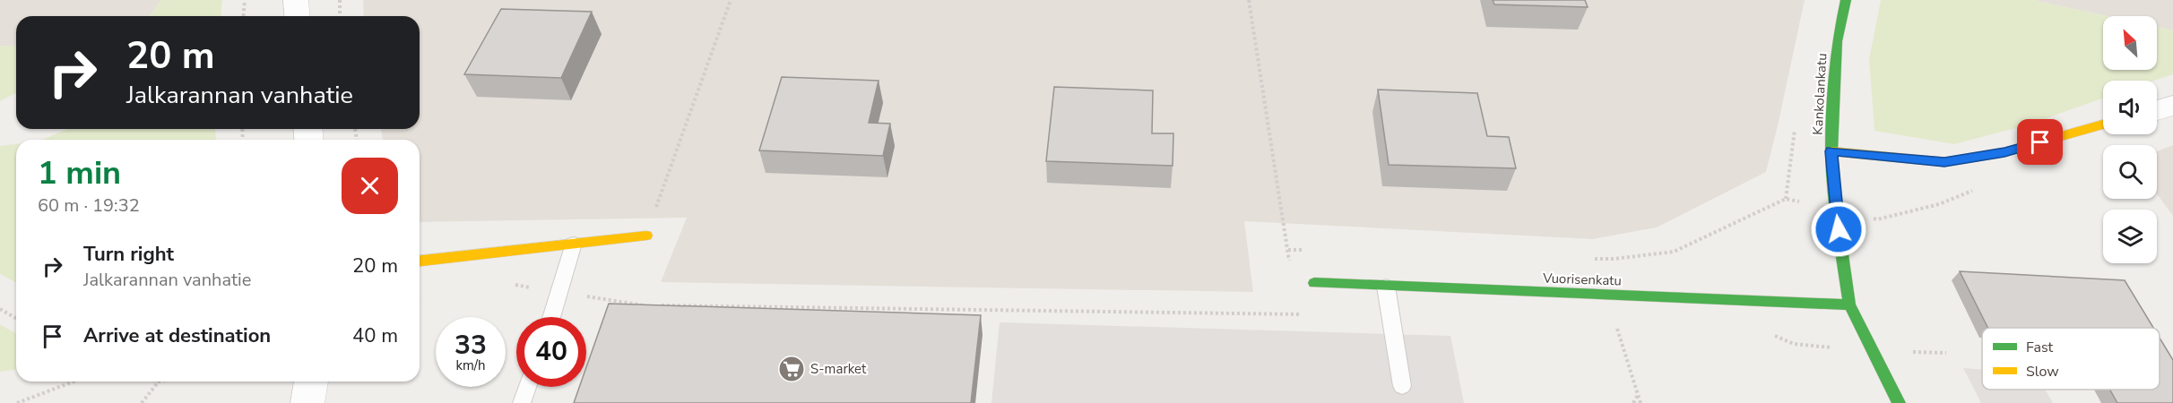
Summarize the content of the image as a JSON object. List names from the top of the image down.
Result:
{
  "streets": {
    "street": ["Kankolankatu", "Vuorisenkatu"]
  },
  "crossings": [
    ["Kankolankatu", "Vuorisenkatu"]
  ],
  "places": {
    "supermarket": ["S-market"]
  },
  "legend": ["Fast", "Slow"],
  "north": "top left",
  "page": {
    "turn": ["20 m", "Jalkarannan vanhatie"],
    "heading": ["1 min", "60 m · 19:32"],
    "list": [
      {
        "name": "Turn right",
        "note": "Jalkarannan vanhatie",
        "value": "20 m"
      },
      {
        "name": "Arrive at destination",
        "value": "40 m"
      }
    ],
    "speed": "33 km/h",
    "limit": "40"
  }
}
